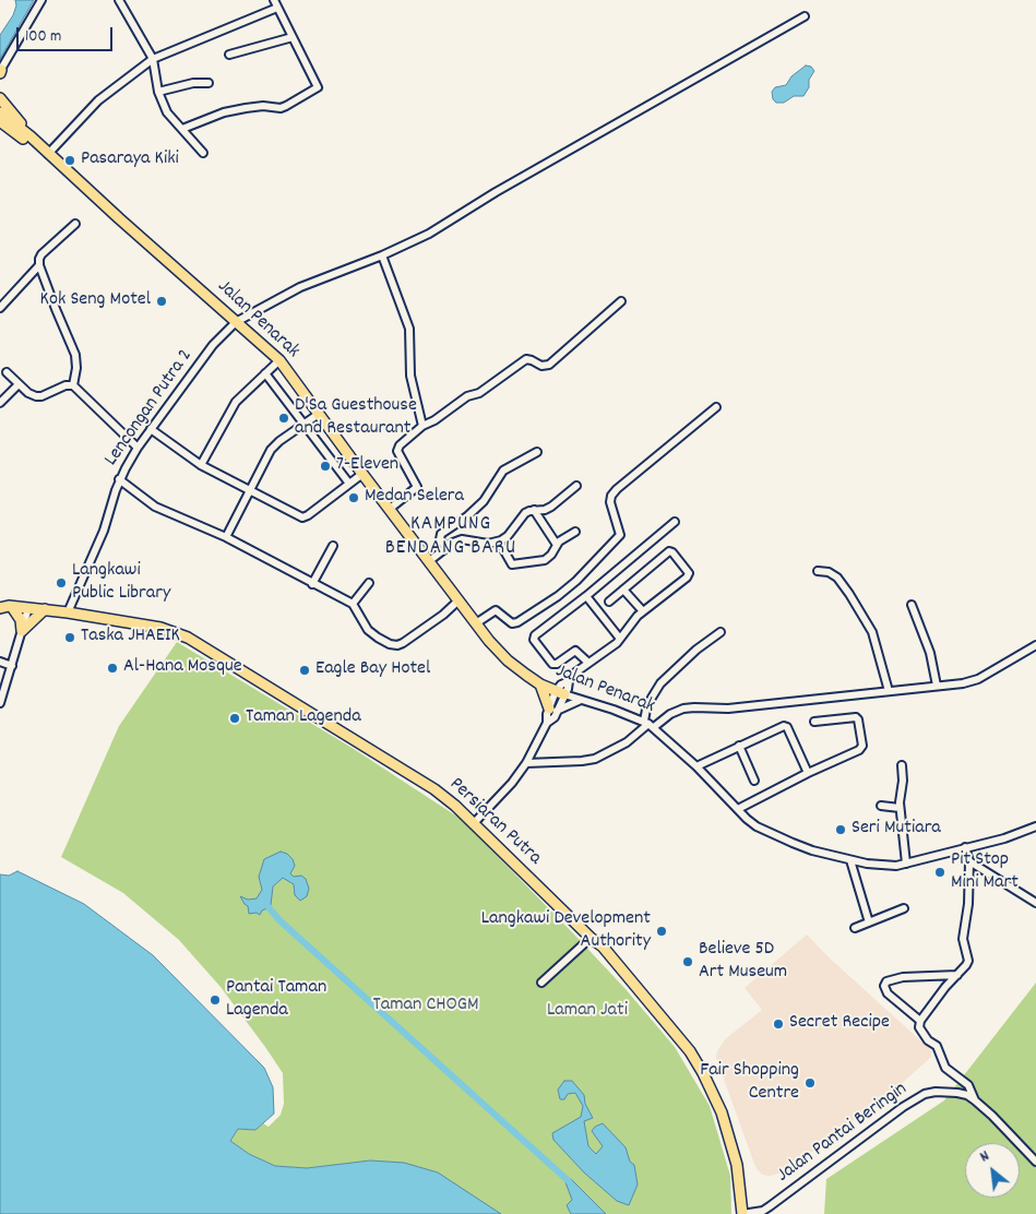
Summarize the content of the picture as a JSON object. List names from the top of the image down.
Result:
{
  "streets": {
    "main road": ["Jalan Penarak", "Persiaran Putra"],
    "street": ["Lencongan Putra 2", "Jalan Pantai Beringin"]
  },
  "crossings": [
    ["Jalan Penarak", "Lencongan Putra 2"],
    ["Lencongan Putra 2", "Persiaran Putra"],
    ["Persiaran Putra", "Jalan Pantai Beringin"]
  ],
  "districts": ["KAMPUNG BENDANG BARU"],
  "parks": ["Taman CHOGM", "Laman Jati"],
  "places": [
    "Pasaraya Kiki",
    "Kok Seng Motel",
    "D'Sa Guesthouse and Restaurant",
    "7-Eleven",
    "Medan Selera",
    "Langkawi Public Library",
    "Taska JHAEIK",
    "Al-Hana Mosque",
    "Eagle Bay Hotel",
    "Taman Lagenda",
    "Seri Mutiara",
    "Pit Stop Mini Mart",
    "Langkawi Development Authority",
    "Believe 5D Art Museum",
    "Pantai Taman Lagenda",
    "Secret Recipe",
    "Fair Shopping Centre"
  ],
  "scale_bar": "100 m",
  "north": "top left"
}
